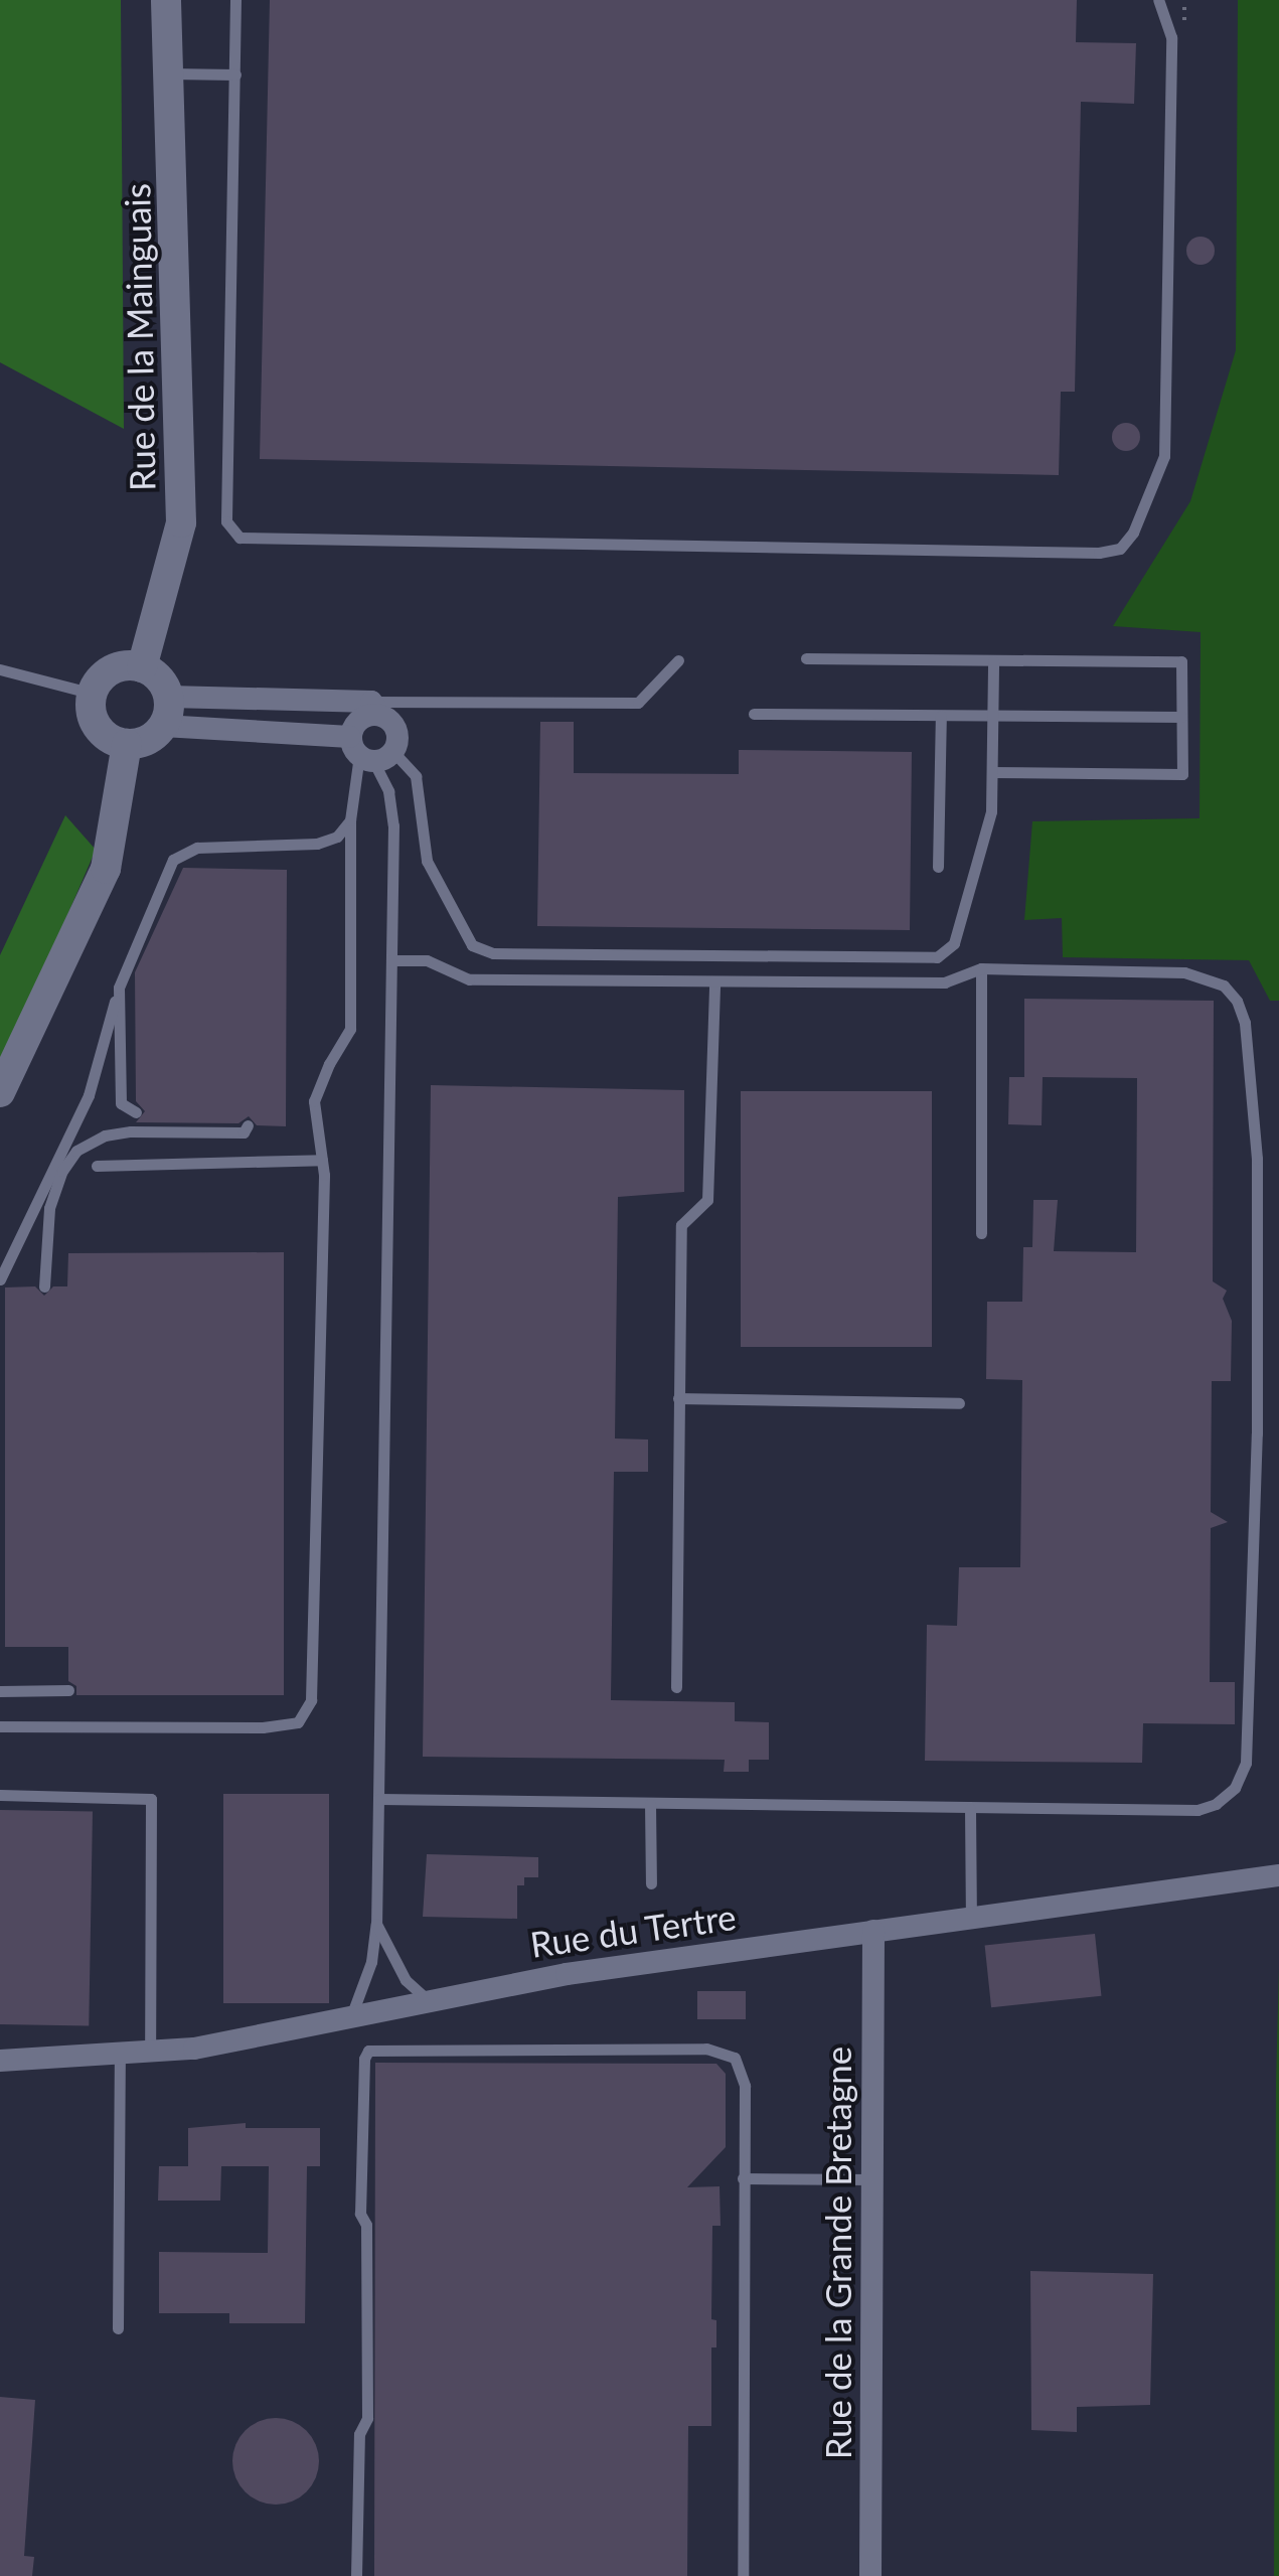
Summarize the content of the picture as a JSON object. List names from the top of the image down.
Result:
{
  "streets": {
    "street": ["Rue de la Mainguais", "Rue du Tertre", "Rue de la Grande Bretagne"]
  },
  "crossings": [
    ["Rue du Tertre", "Rue de la Grande Bretagne"]
  ]
}
